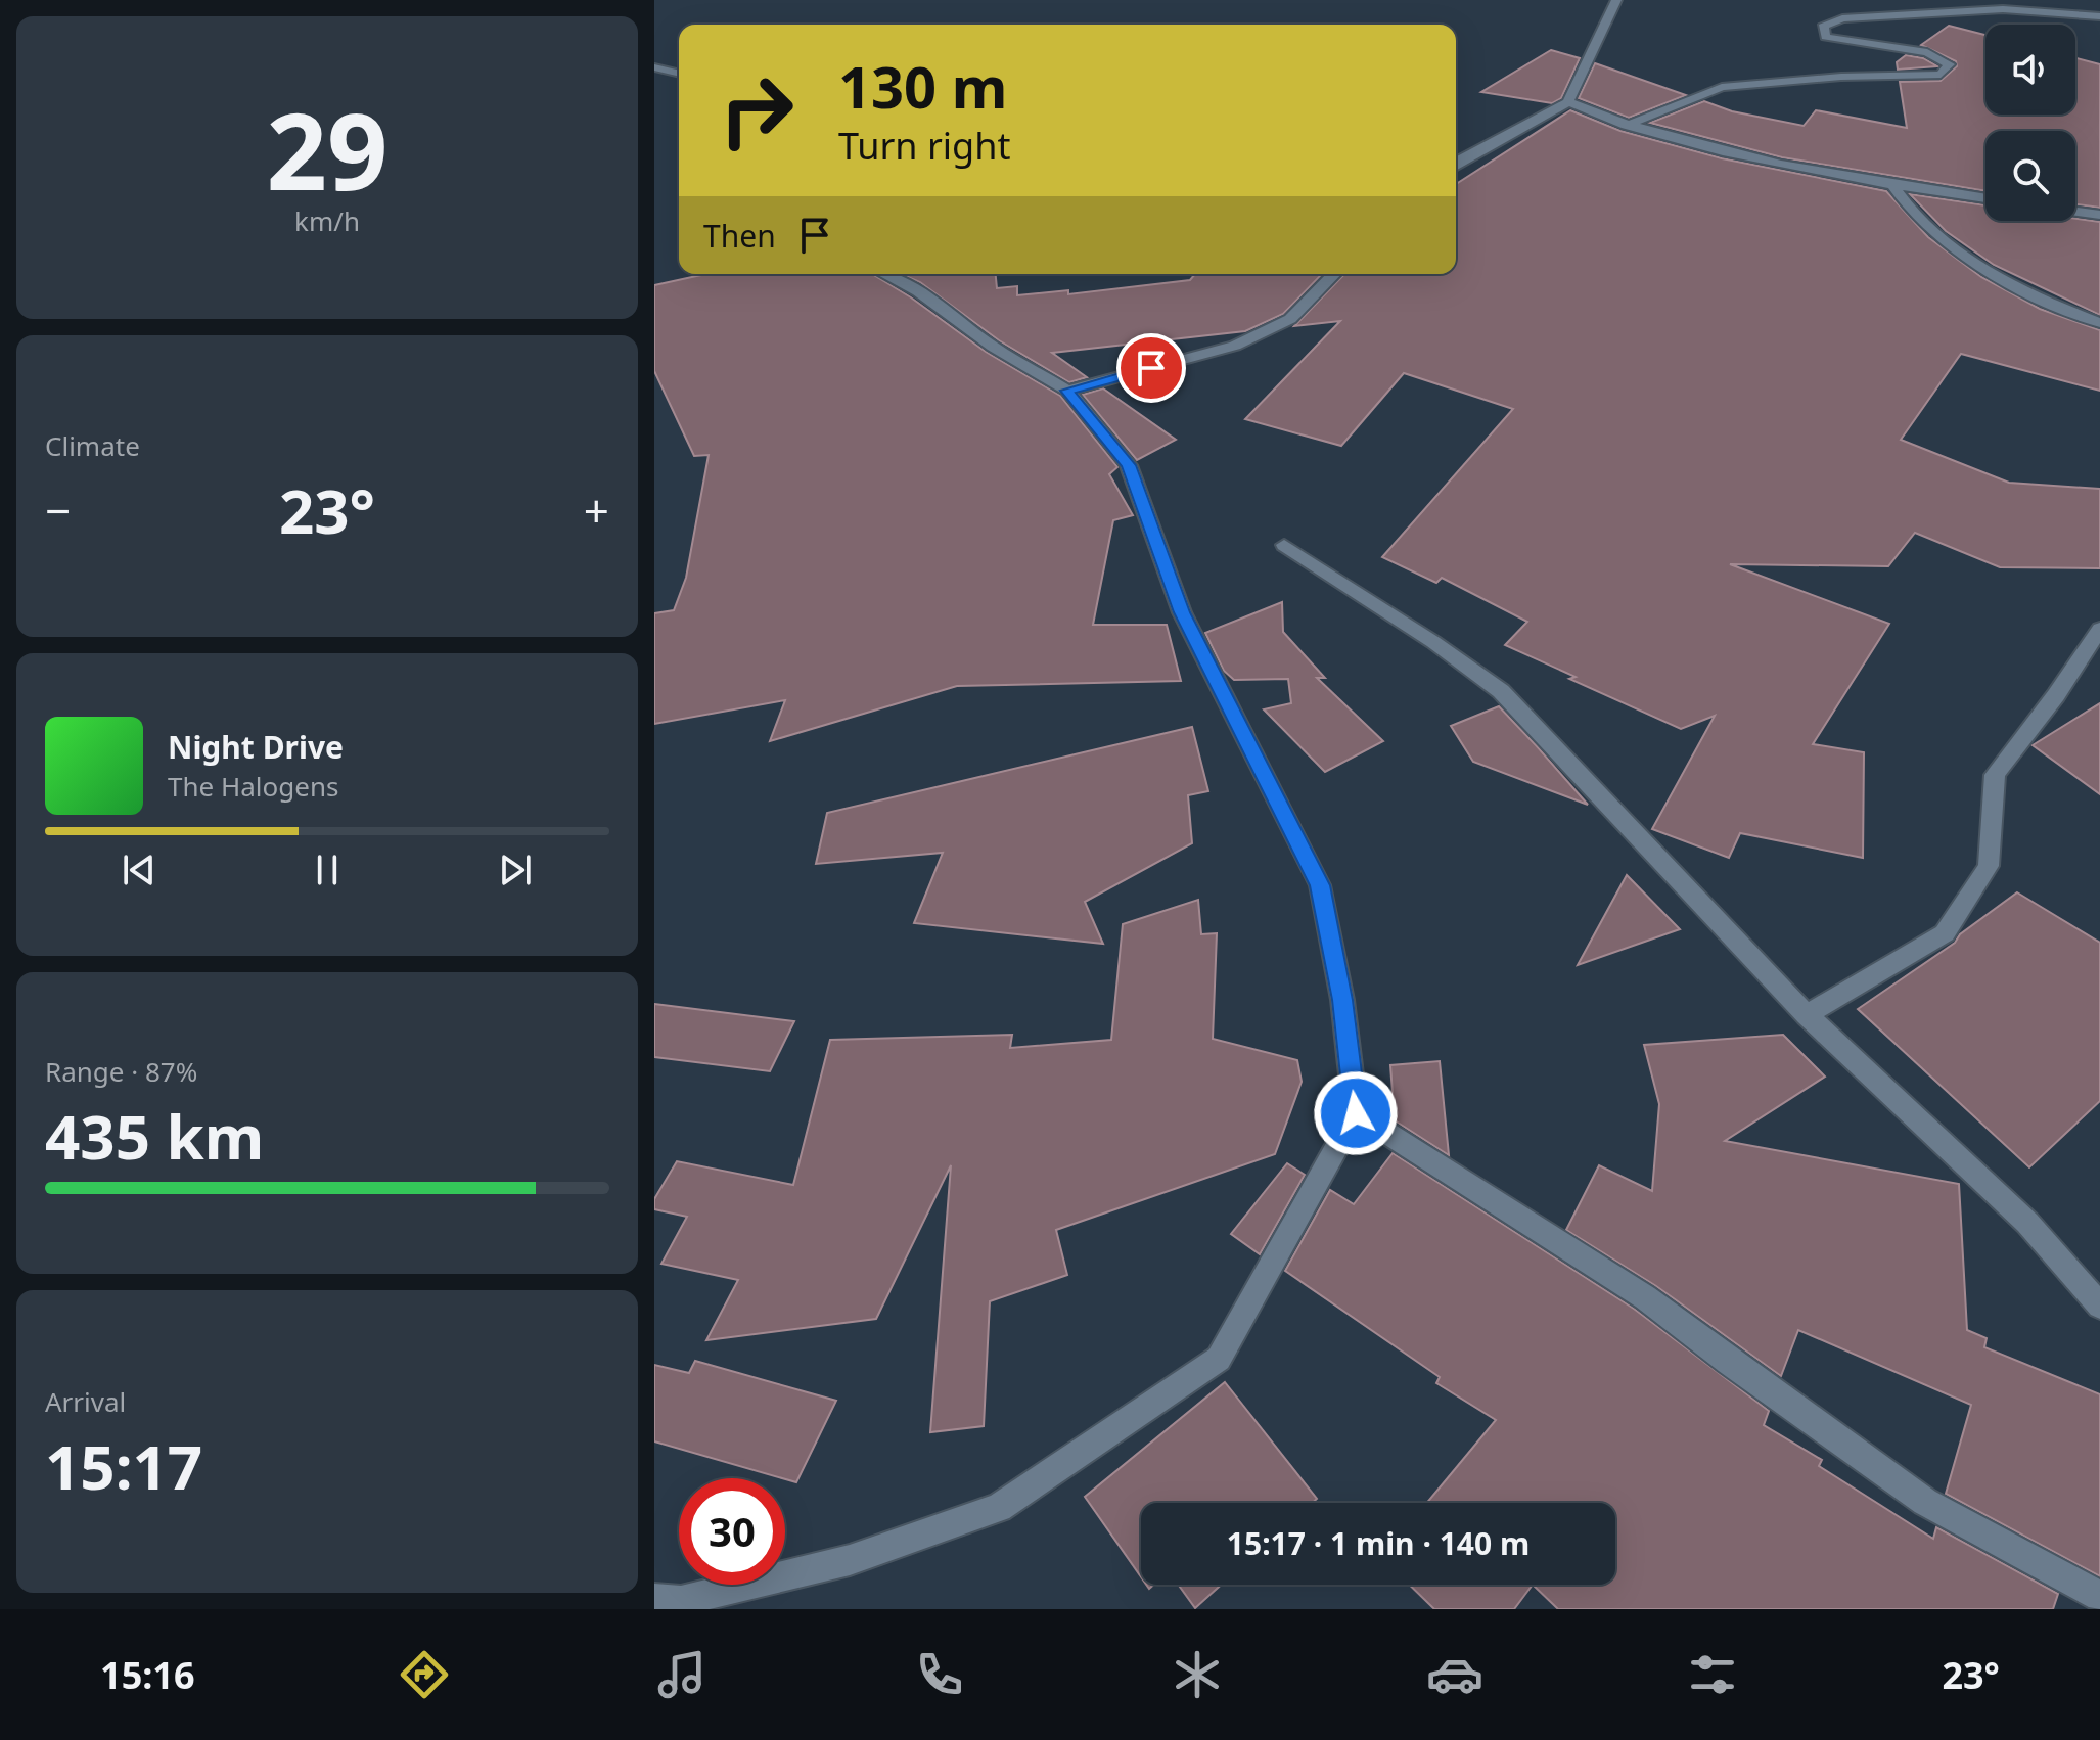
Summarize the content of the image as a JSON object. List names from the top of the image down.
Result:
{
  "page": {
    "tile": [
      ["29", "km/h"],
      "Climate",
      ["Range · 87%", "435 km"],
      ["Arrival", "15:17"]
    ],
    "turn": ["130 m", "Turn right"],
    "then": "Then",
    "heat": ["−", "23°", "+"],
    "song": ["Night Drive", "The Halogens"],
    "limit": "30",
    "trip": "15:17 · 1 min · 140 m",
    "tabs": ["15:16", "23°"]
  }
}
